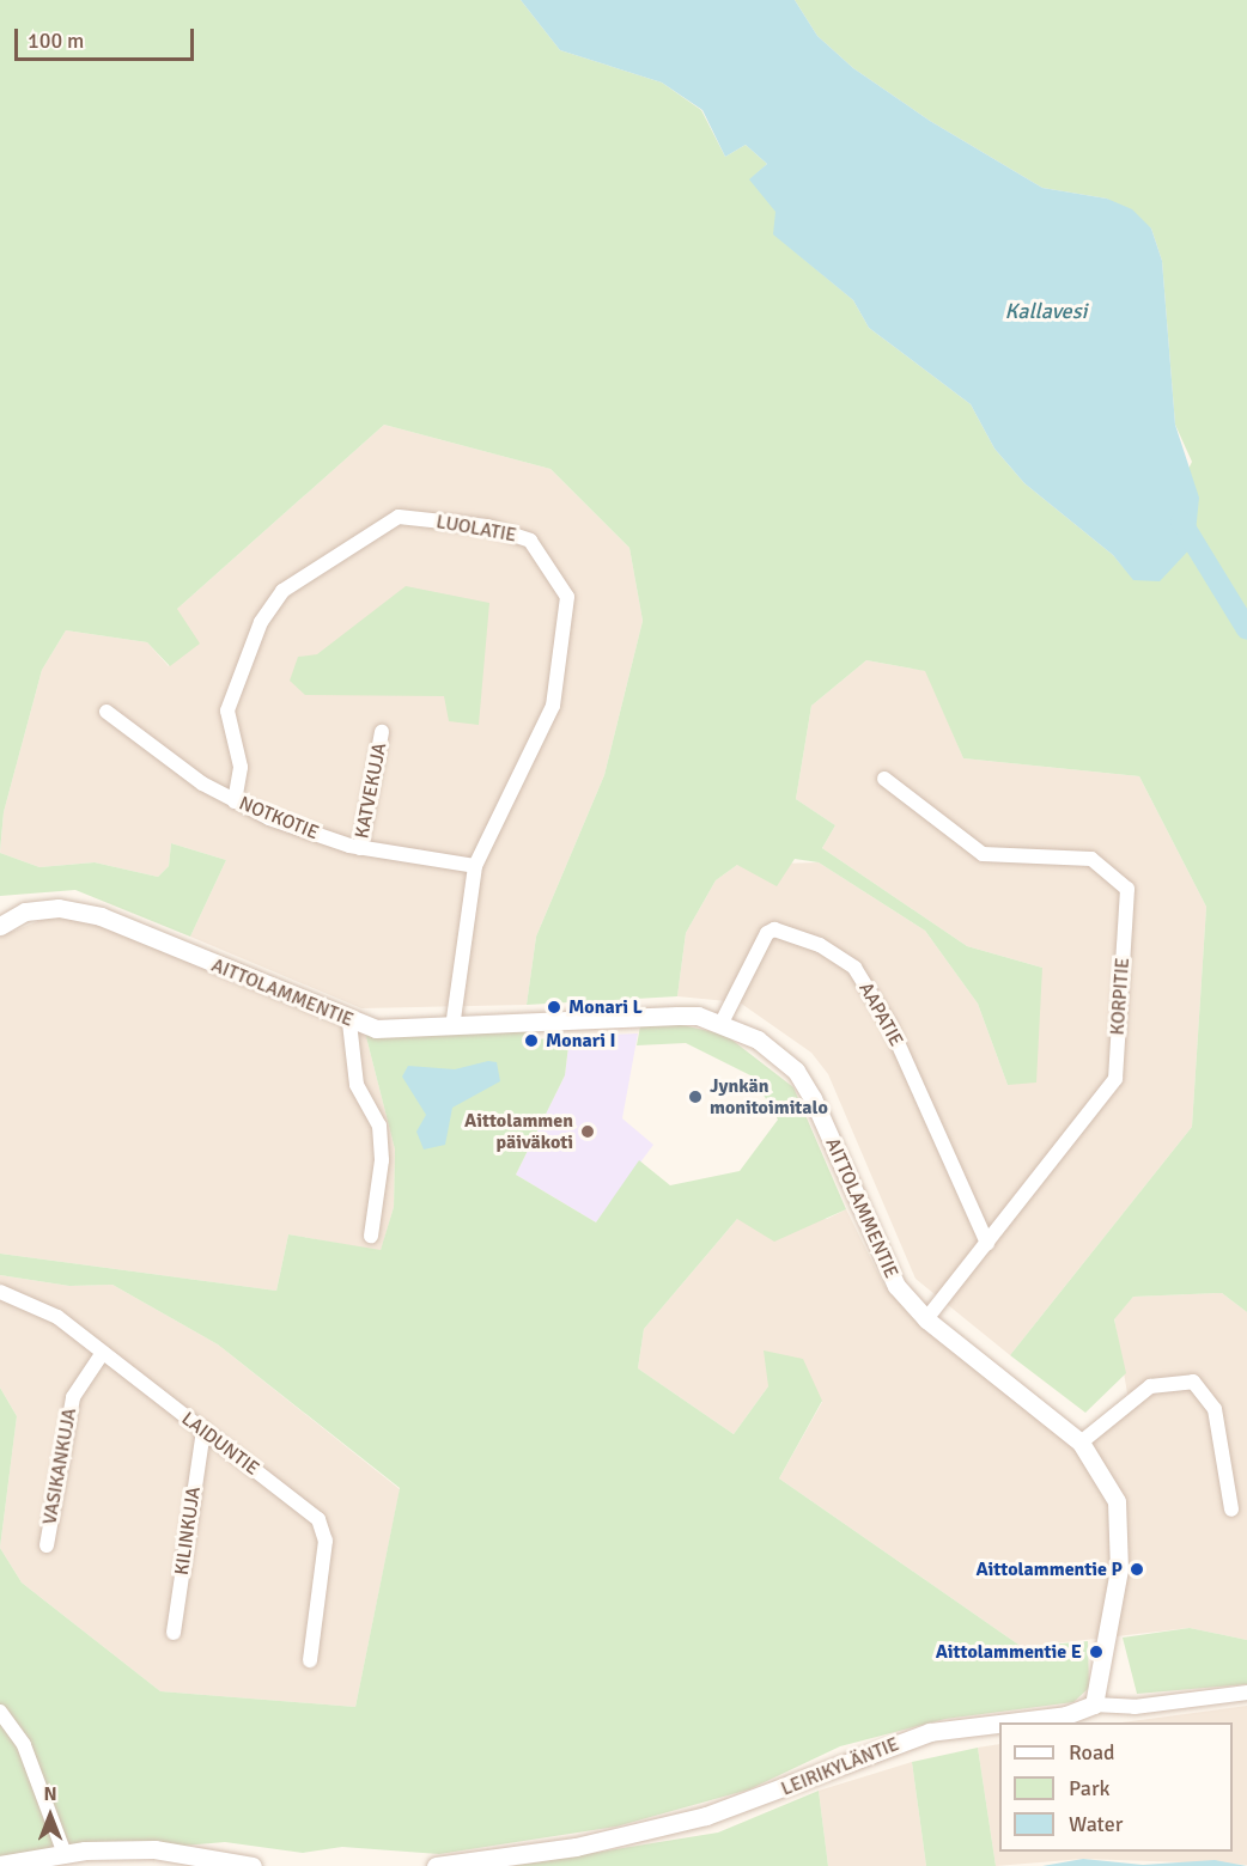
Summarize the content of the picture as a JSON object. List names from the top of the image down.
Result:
{
  "streets": {
    "street": [
      "LUOLATIE",
      "KATVEKUJA",
      "NOTKOTIE",
      "AITTOLAMMENTIE",
      "KORPITIE",
      "AAPATIE",
      "LAIDUNTIE",
      "VASIKANKUJA",
      "KILINKUJA",
      "LEIRIKYLÄNTIE"
    ]
  },
  "crossings": [
    ["LUOLATIE", "NOTKOTIE"],
    ["LUOLATIE", "AITTOLAMMENTIE"],
    ["KATVEKUJA", "NOTKOTIE"],
    ["AITTOLAMMENTIE", "KORPITIE"],
    ["AITTOLAMMENTIE", "AAPATIE"],
    ["AITTOLAMMENTIE", "LEIRIKYLÄNTIE"],
    ["KORPITIE", "AAPATIE"],
    ["LAIDUNTIE", "VASIKANKUJA"],
    ["LAIDUNTIE", "KILINKUJA"]
  ],
  "water": ["Kallavesi"],
  "places": [
    "Monari L",
    "Monari I",
    "Jynkän monitoimitalo",
    "Aittolammen päiväkoti",
    "Aittolammentie P",
    "Aittolammentie E"
  ],
  "legend": ["Road", "Park", "Water"],
  "scale_bar": "100 m",
  "north": "top"
}
